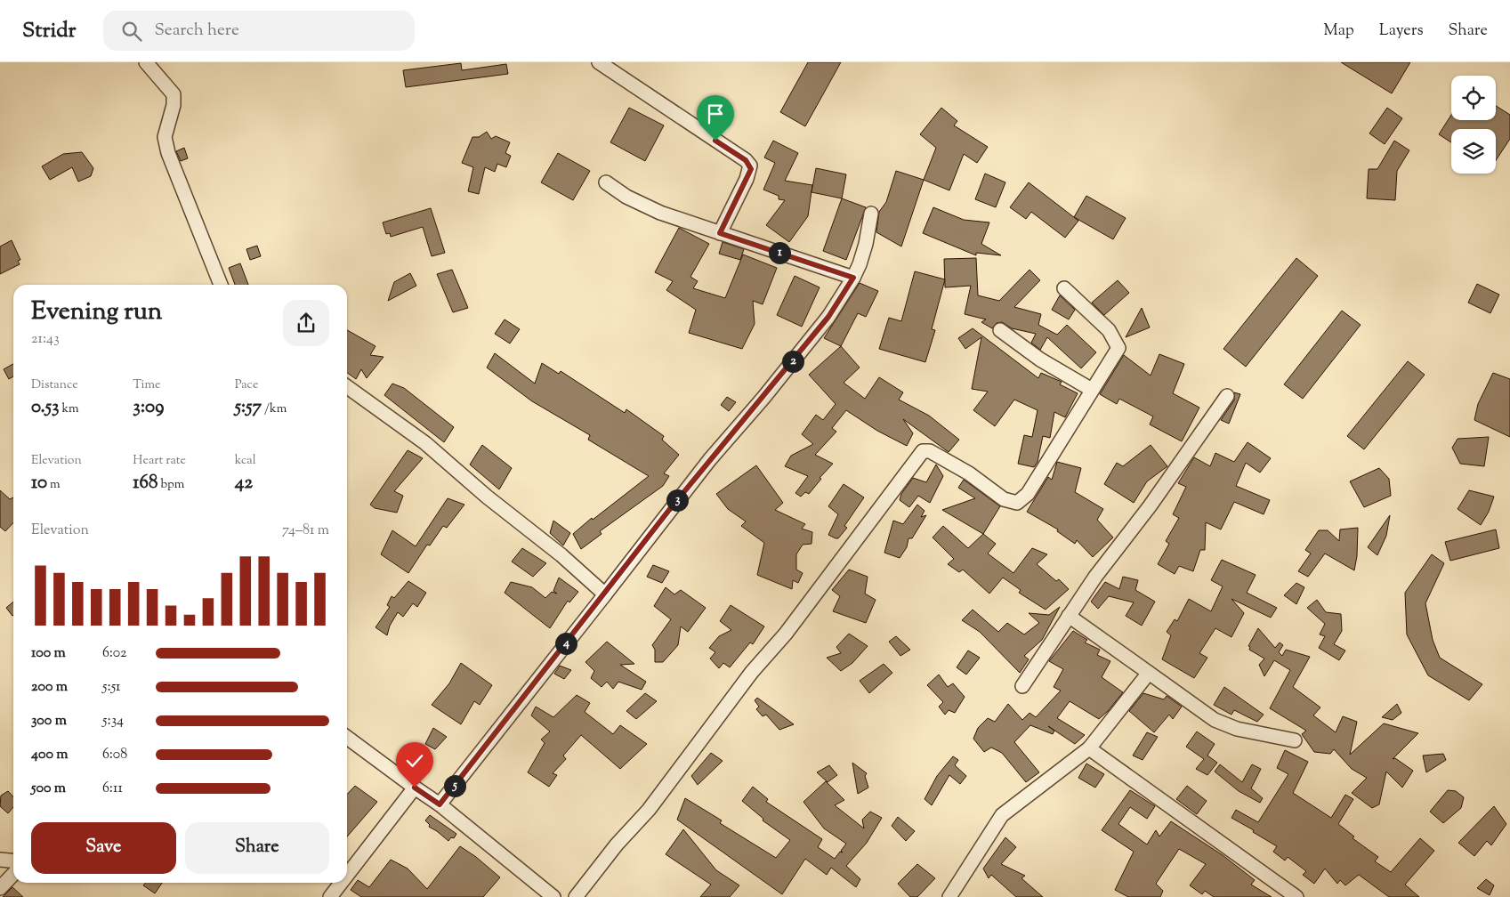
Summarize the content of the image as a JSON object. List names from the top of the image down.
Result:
{
  "page": {
    "header": "Stridr",
    "search": "Search here",
    "nav": ["Map", "Layers", "Share"],
    "pins": [
      "1",
      "2",
      "3",
      "4",
      "5"
    ],
    "heading": ["Evening run", "21:43"],
    "stats": [
      ["Distance", "0.53 km"],
      ["Time", "3:09"],
      ["Pace", "5:57 /km"],
      ["Elevation", "10 m"],
      ["Heart rate", "168 bpm"],
      ["kcal", "42"]
    ],
    "chart": ["Elevation", "74–81 m"],
    "list": [
      {
        "name": "100 m",
        "note": "6:02"
      },
      {
        "name": "200 m",
        "note": "5:51"
      },
      {
        "name": "300 m",
        "note": "5:34"
      },
      {
        "name": "400 m",
        "note": "6:08"
      },
      {
        "name": "500 m",
        "note": "6:11"
      }
    ],
    "buttons": ["Save", "Share"]
  }
}
